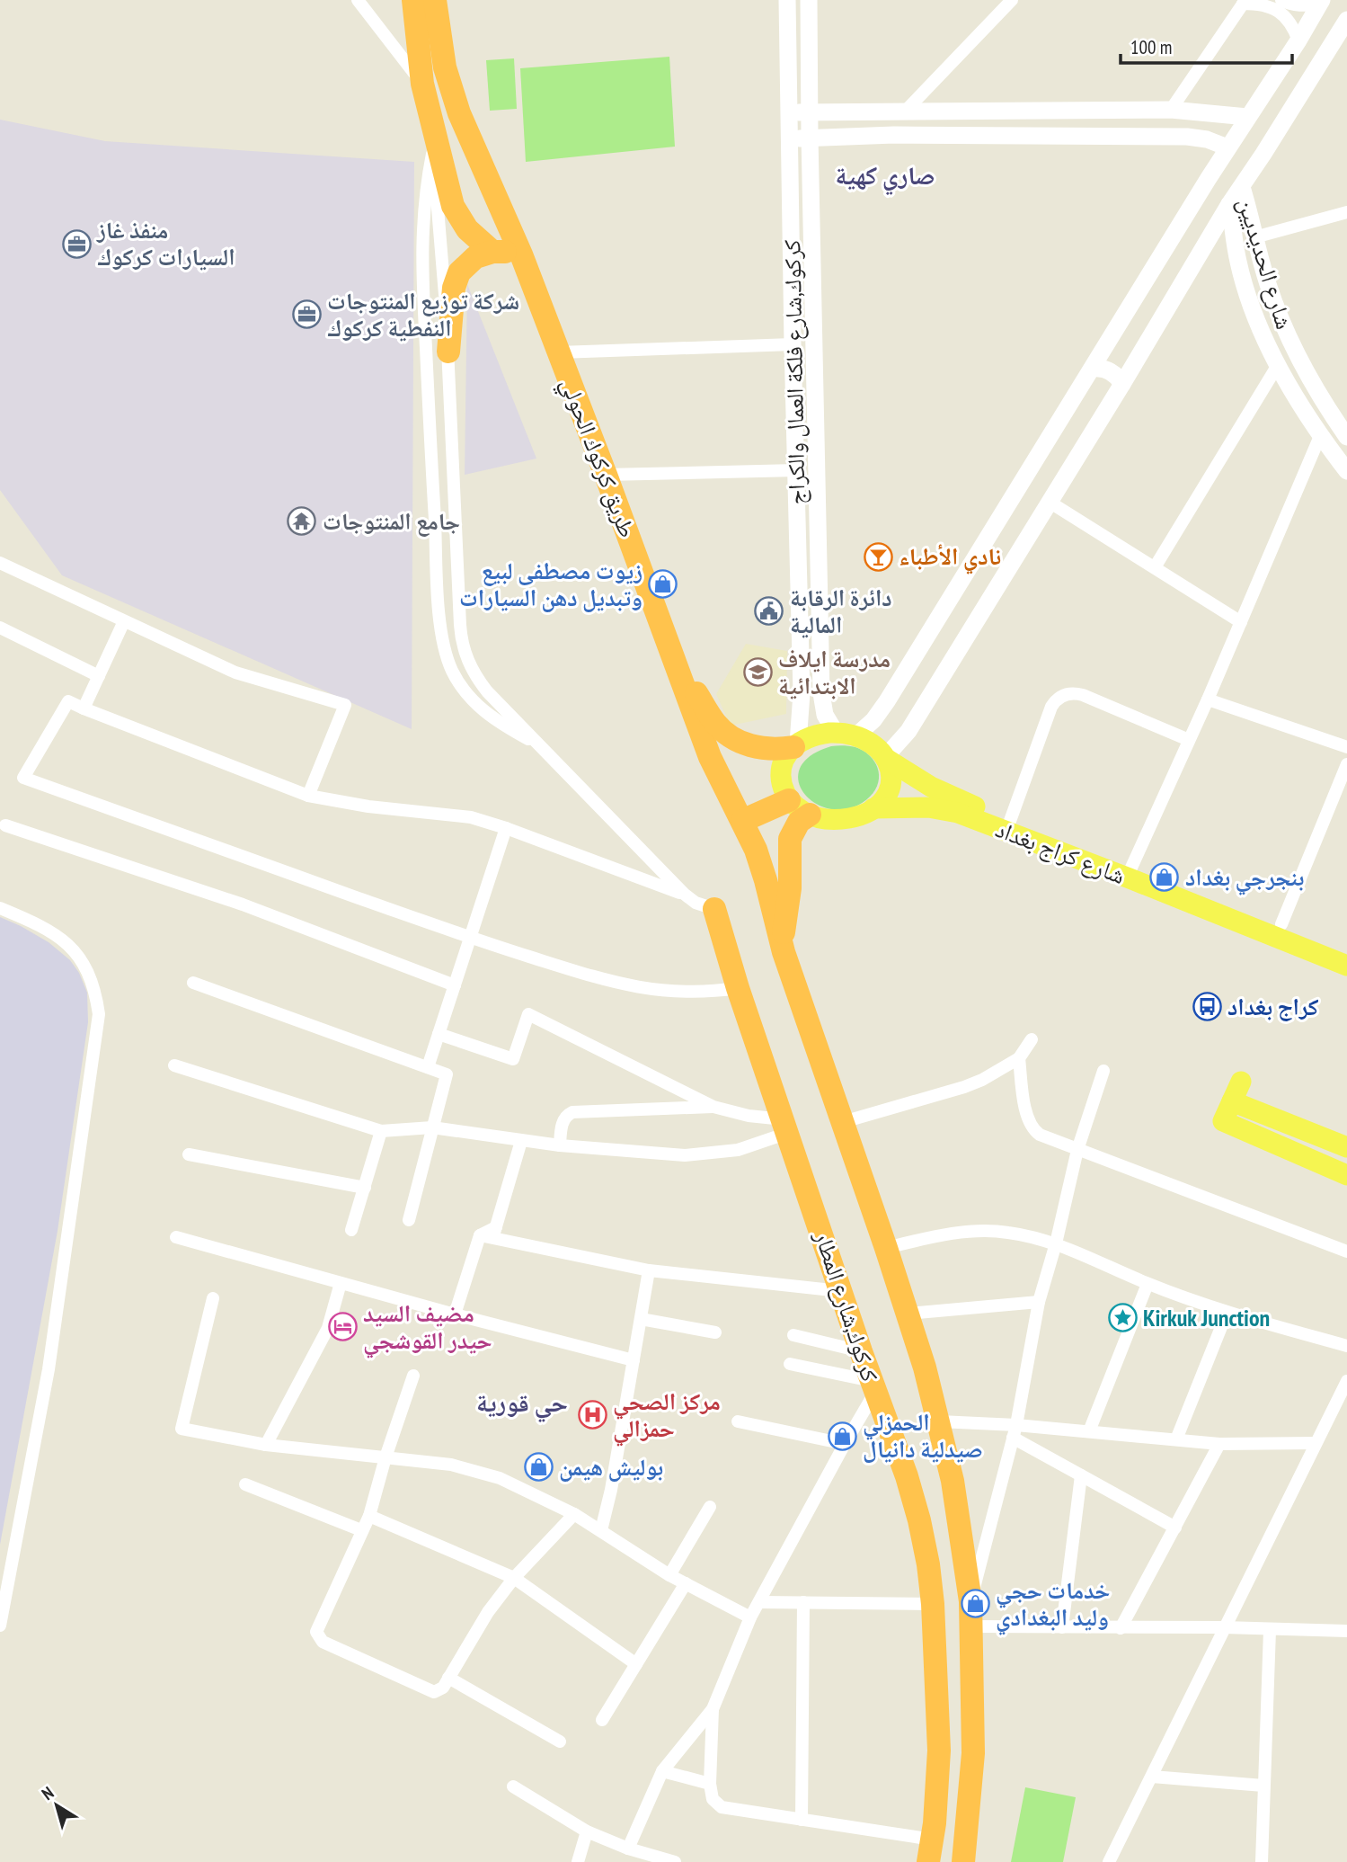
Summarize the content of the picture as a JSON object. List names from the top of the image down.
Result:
{
  "streets": {
    "highway": ["طريق كركوك الحولي", "كركوك,شارع المطار"],
    "main road": ["شارع كراج بغداد"],
    "street": ["شارع الحديديين", "كركوك,شارع فلكة العمال والكراج"]
  },
  "crossings": [
    ["كركوك,شارع فلكة العمال والكراج", "شارع كراج بغداد"]
  ],
  "districts": ["صاري كهية", "حي قورية"],
  "places": {
    "office": ["منفذ غاز السيارات كركوك", "شركة توزيع المنتوجات النفطية كركوك"],
    "temple": ["جامع المنتوجات"],
    "bar": ["نادي الأطباء"],
    "shop": [
      "زيوت مصطفى لبيع وتبديل دهن السيارات",
      "بنجرجي بغداد",
      "الحمزلي صيدلية دانيال",
      "بوليش هيمن",
      "خدمات حجي وليد البغدادي"
    ],
    "public building": ["دائرة الرقابة المالية"],
    "school or university": ["مدرسة ايلاف الابتدائية"],
    "bus stop": ["كراج بغداد"],
    "place": ["Kirkuk Junction"],
    "hotel": ["مضيف السيد حيدر القوشجي"],
    "hospital": ["مركز الصحي حمزالي"]
  },
  "scale_bar": "100 m",
  "north": "top left"
}
